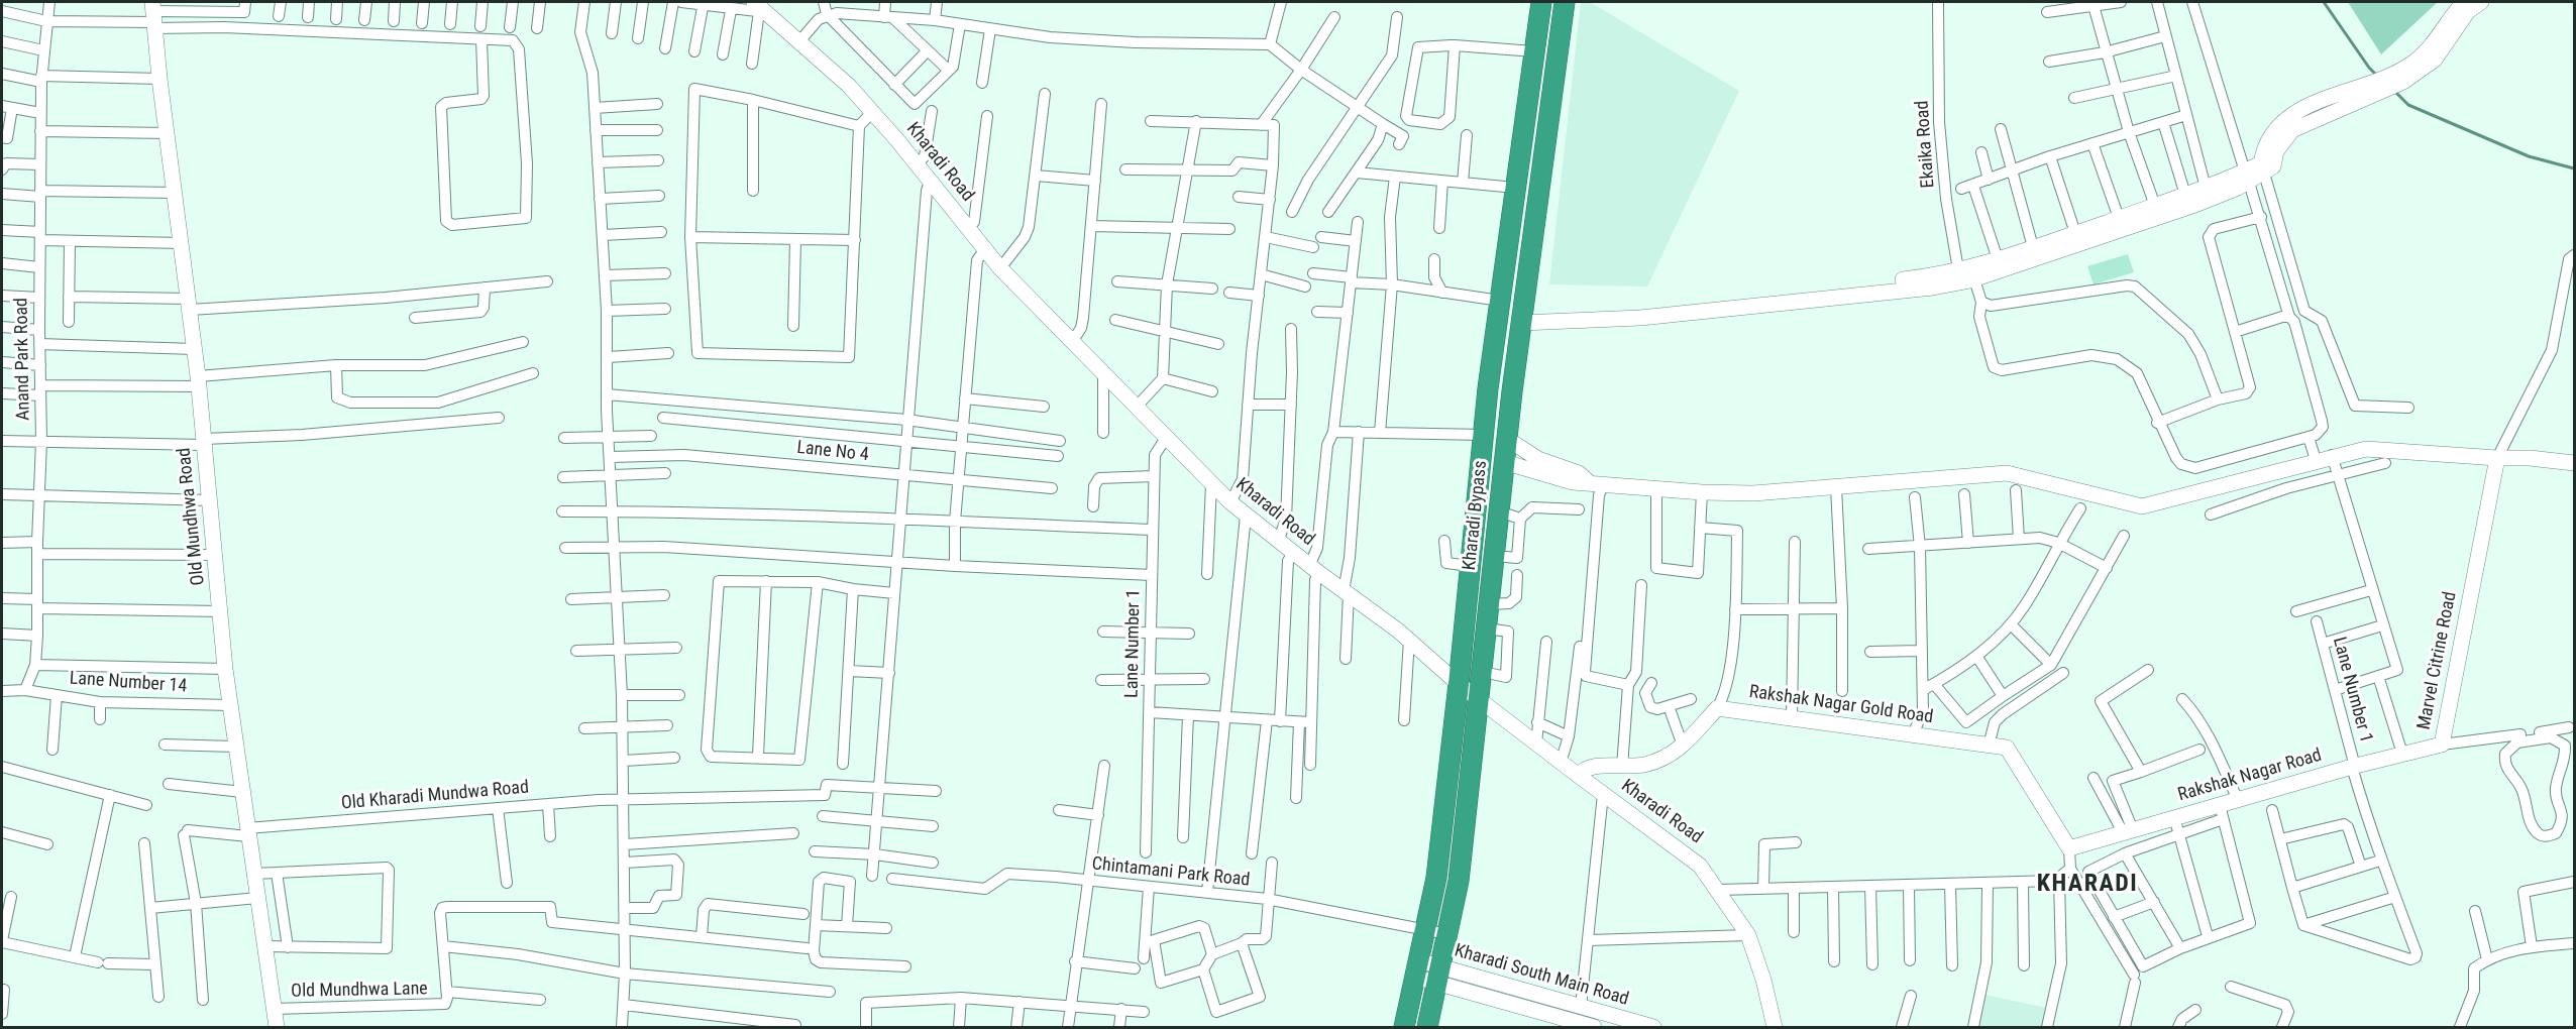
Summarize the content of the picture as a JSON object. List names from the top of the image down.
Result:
{
  "streets": {
    "highway": ["Kharadi Bypass"],
    "street": [
      "Ekaika Road",
      "Kharadi Road",
      "Anand Park Road",
      "Lane No 4",
      "Old Mundhwa Road",
      "Lane Number 1",
      "Marvel Citrine Road",
      "Lane Number 14",
      "Rakshak Nagar Gold Road",
      "Rakshak Nagar Road",
      "Old Kharadi Mundwa Road",
      "Chintamani Park Road",
      "Kharadi South Main Road",
      "Old Mundhwa Lane"
    ]
  },
  "crossings": [
    ["Kharadi Road", "Kharadi Bypass"],
    ["Kharadi Road", "Lane Number 1"],
    ["Anand Park Road", "Lane Number 14"],
    ["Kharadi Bypass", "Chintamani Park Road"],
    ["Kharadi Bypass", "Kharadi South Main Road"],
    ["Old Mundhwa Road", "Lane Number 14"],
    ["Old Mundhwa Road", "Old Kharadi Mundwa Road"],
    ["Old Mundhwa Road", "Old Mundhwa Lane"],
    ["Lane Number 1", "Rakshak Nagar Road"],
    ["Marvel Citrine Road", "Rakshak Nagar Road"],
    ["Rakshak Nagar Gold Road", "Rakshak Nagar Road"]
  ],
  "districts": ["KHARADI"]
}
